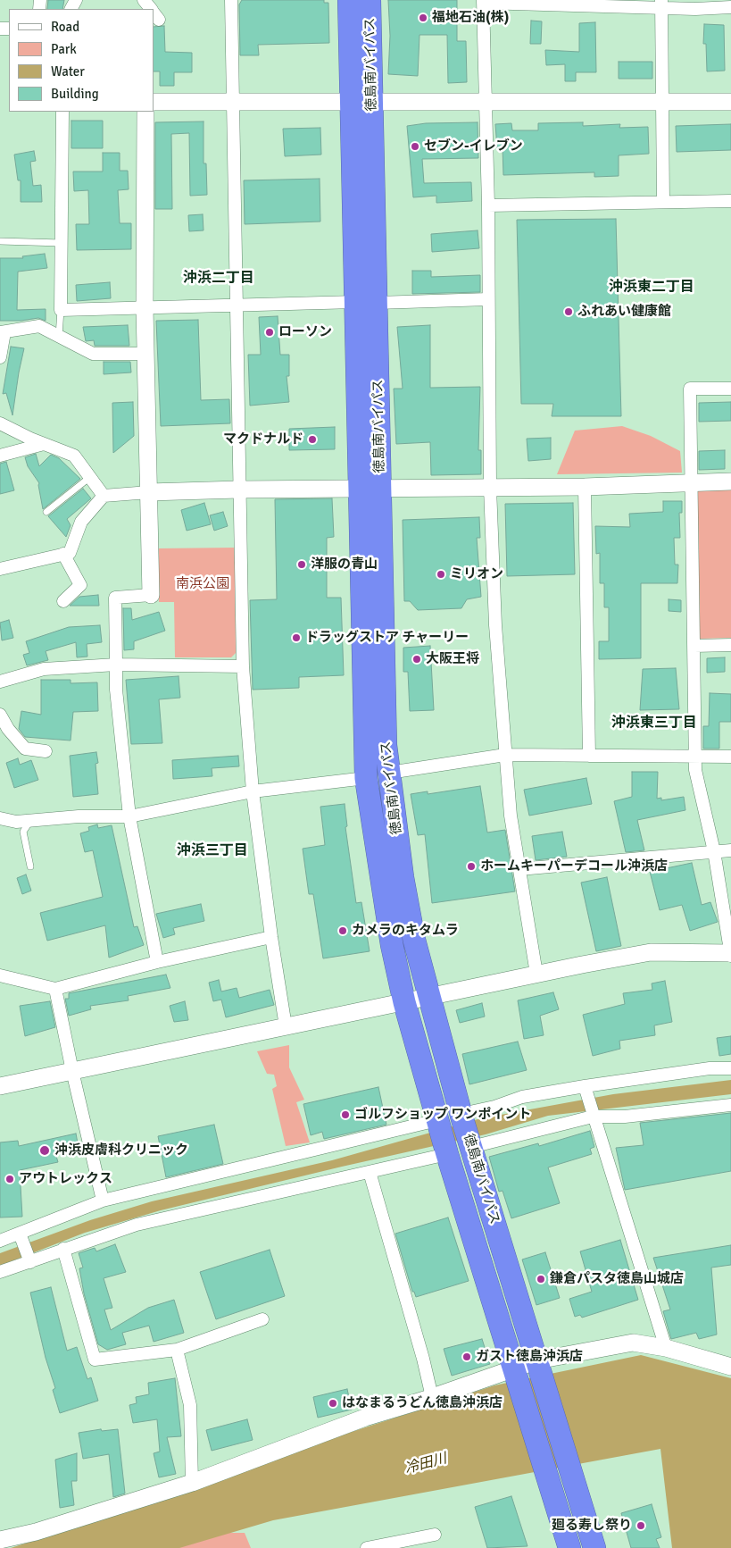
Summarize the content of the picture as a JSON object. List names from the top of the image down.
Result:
{
  "streets": {
    "highway": ["徳島南バイパス"]
  },
  "districts": [
    "沖浜二丁目",
    "沖浜東二丁目",
    "沖浜東三丁目",
    "沖浜三丁目"
  ],
  "water": ["冷田川"],
  "parks": ["南浜公園"],
  "places": [
    "福地石油(株)",
    "セブン-イレブン",
    "ふれあい健康館",
    "ローソン",
    "マクドナルド",
    "洋服の青山",
    "ミリオン",
    "ドラッグストア チャーリー",
    "大阪王将",
    "ホームキーパーデコール沖浜店",
    "カメラのキタムラ",
    "ゴルフショップ ワンポイント",
    "沖浜皮膚科クリニック",
    "アウトレックス",
    "鎌倉パスタ徳島山城店",
    "ガスト徳島沖浜店",
    "はなまるうどん徳島沖浜店",
    "廻る寿し祭り"
  ],
  "legend": [
    "Road",
    "Park",
    "Water",
    "Building"
  ]
}
